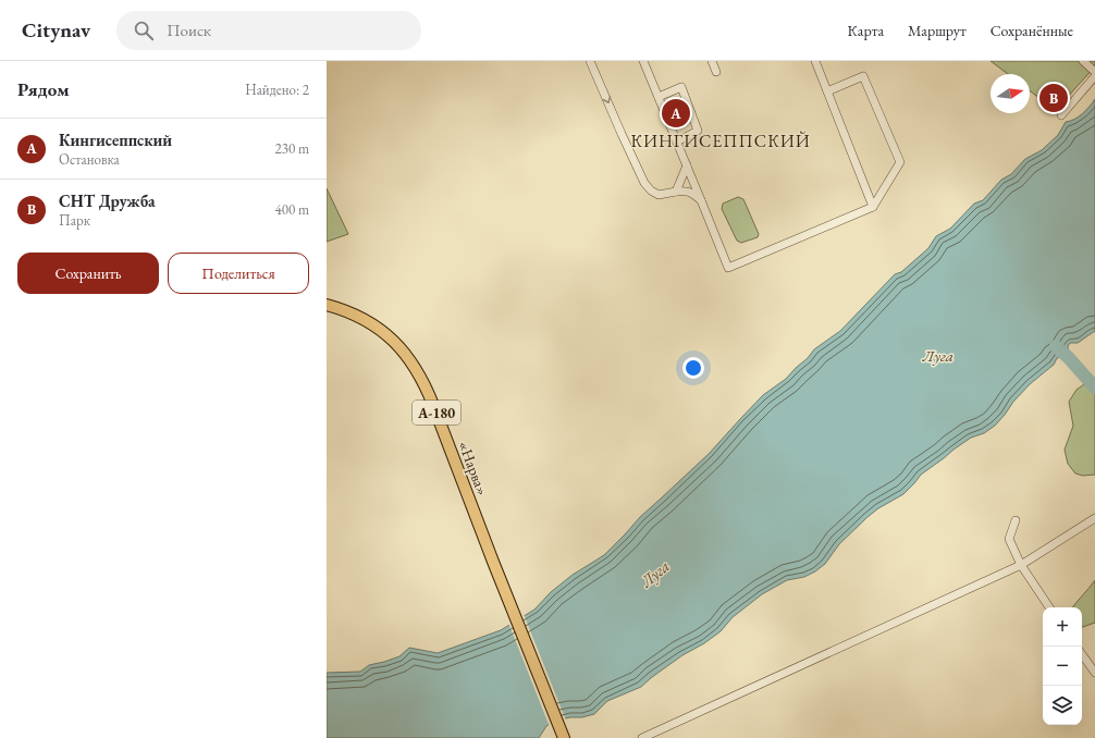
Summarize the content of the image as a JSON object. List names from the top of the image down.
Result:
{
  "streets": {
    "highway": ["А-180", "«Нарва»"]
  },
  "districts": ["КИНГИСЕППСКИЙ"],
  "water": ["Луга"],
  "north": "right",
  "page": {
    "header": "Citynav",
    "search": "Поиск",
    "nav": ["Карта", "Маршрут", "Сохранённые"],
    "heading": ["Рядом", "Найдено: 2"],
    "pins": ["B", "A"],
    "list": [
      {
        "mark": "A",
        "name": "Кингисеппский",
        "note": "Остановка",
        "value": "230 m"
      },
      {
        "mark": "B",
        "name": "СНТ Дружба",
        "note": "Парк",
        "value": "400 m"
      }
    ],
    "buttons": ["Сохранить", "Поделиться"],
    "map_buttons": ["+", "−"]
  }
}
